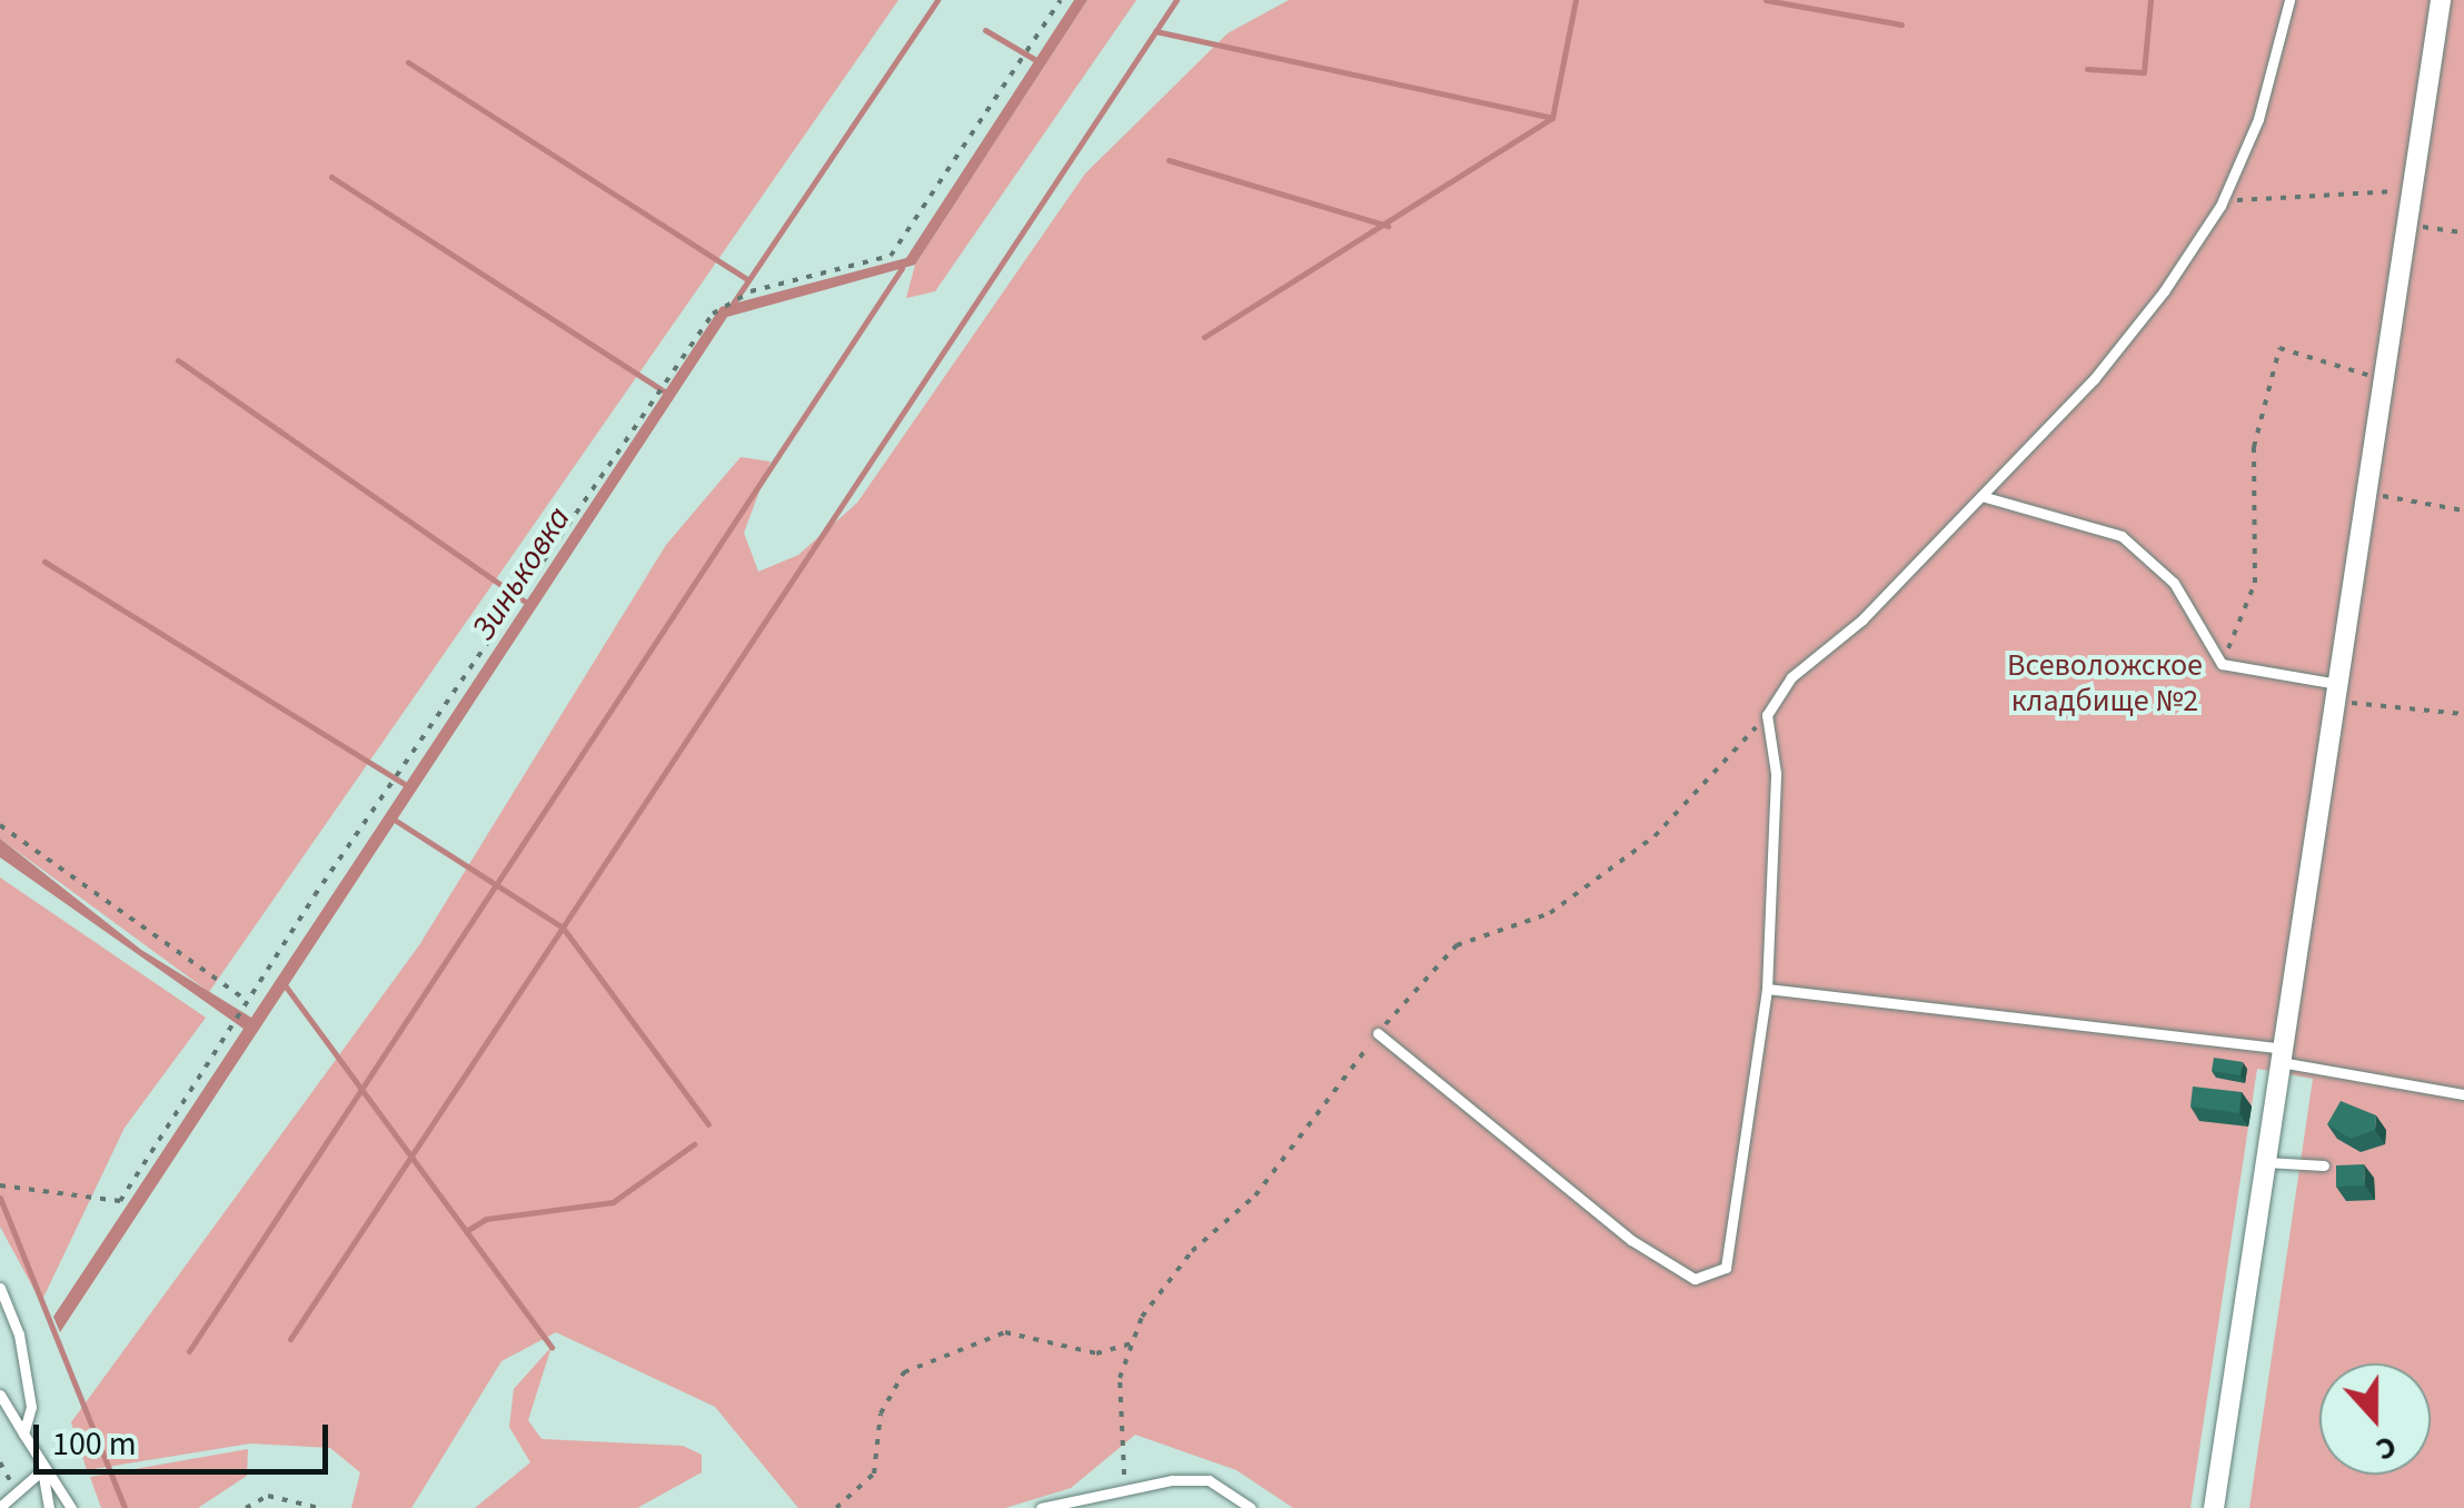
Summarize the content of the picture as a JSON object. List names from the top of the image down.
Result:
{
  "water": ["Зиньковка"],
  "parks": ["Всеволожское кладбище №2"],
  "scale_bar": "100 m",
  "north": "bottom"
}
